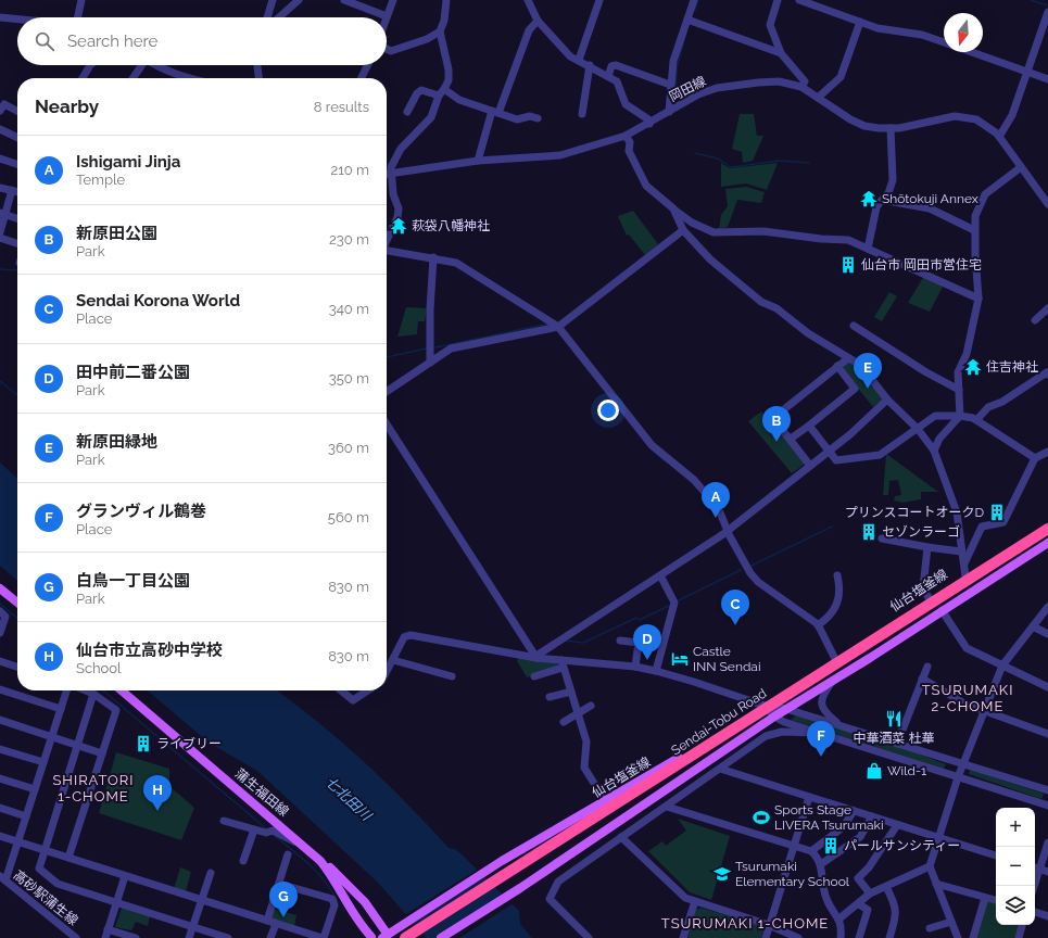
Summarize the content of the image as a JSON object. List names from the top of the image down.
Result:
{
  "streets": {
    "highway": ["Sendai-Tobu Road"],
    "main road": ["仙台塩釜線", "蒲生福田線"],
    "street": ["岡田線", "高砂駅蒲生線"]
  },
  "districts": ["TSURUMAKI 2-CHOME", "SHIRATORI 1-CHOME", "TSURUMAKI 1-CHOME"],
  "water": ["七北田川"],
  "places": {
    "temple": ["Shōtokuji Annex", "萩袋八幡神社", "住吉神社"],
    "building": [
      "仙台市 岡田市営住宅",
      "プリンスコートオークD",
      "セゾンラーゴ",
      "ライブリー",
      "パールサンシティー"
    ],
    "hotel": ["Castle INN Sendai"],
    "restaurant": ["中華酒菜 杜華"],
    "shop": ["Wild-1"],
    "sports": ["Sports Stage LIVERA Tsurumaki"],
    "school or university": ["Tsurumaki Elementary School"]
  },
  "north": "bottom",
  "page": {
    "search": "Search here",
    "heading": ["Nearby", "8 results"],
    "list": [
      {
        "mark": "A",
        "name": "Ishigami Jinja",
        "note": "Temple",
        "value": "210 m"
      },
      {
        "mark": "B",
        "name": "新原田公園",
        "note": "Park",
        "value": "230 m"
      },
      {
        "mark": "C",
        "name": "Sendai Korona World",
        "note": "Place",
        "value": "340 m"
      },
      {
        "mark": "D",
        "name": "田中前二番公園",
        "note": "Park",
        "value": "350 m"
      },
      {
        "mark": "E",
        "name": "新原田緑地",
        "note": "Park",
        "value": "360 m"
      },
      {
        "mark": "F",
        "name": "グランヴィル鶴巻",
        "note": "Place",
        "value": "560 m"
      },
      {
        "mark": "G",
        "name": "白鳥一丁目公園",
        "note": "Park",
        "value": "830 m"
      },
      {
        "mark": "H",
        "name": "仙台市立高砂中学校",
        "note": "School",
        "value": "830 m"
      }
    ],
    "pins": [
      "E",
      "B",
      "A",
      "C",
      "D",
      "F",
      "H",
      "G"
    ],
    "map_buttons": ["+", "−"]
  }
}
